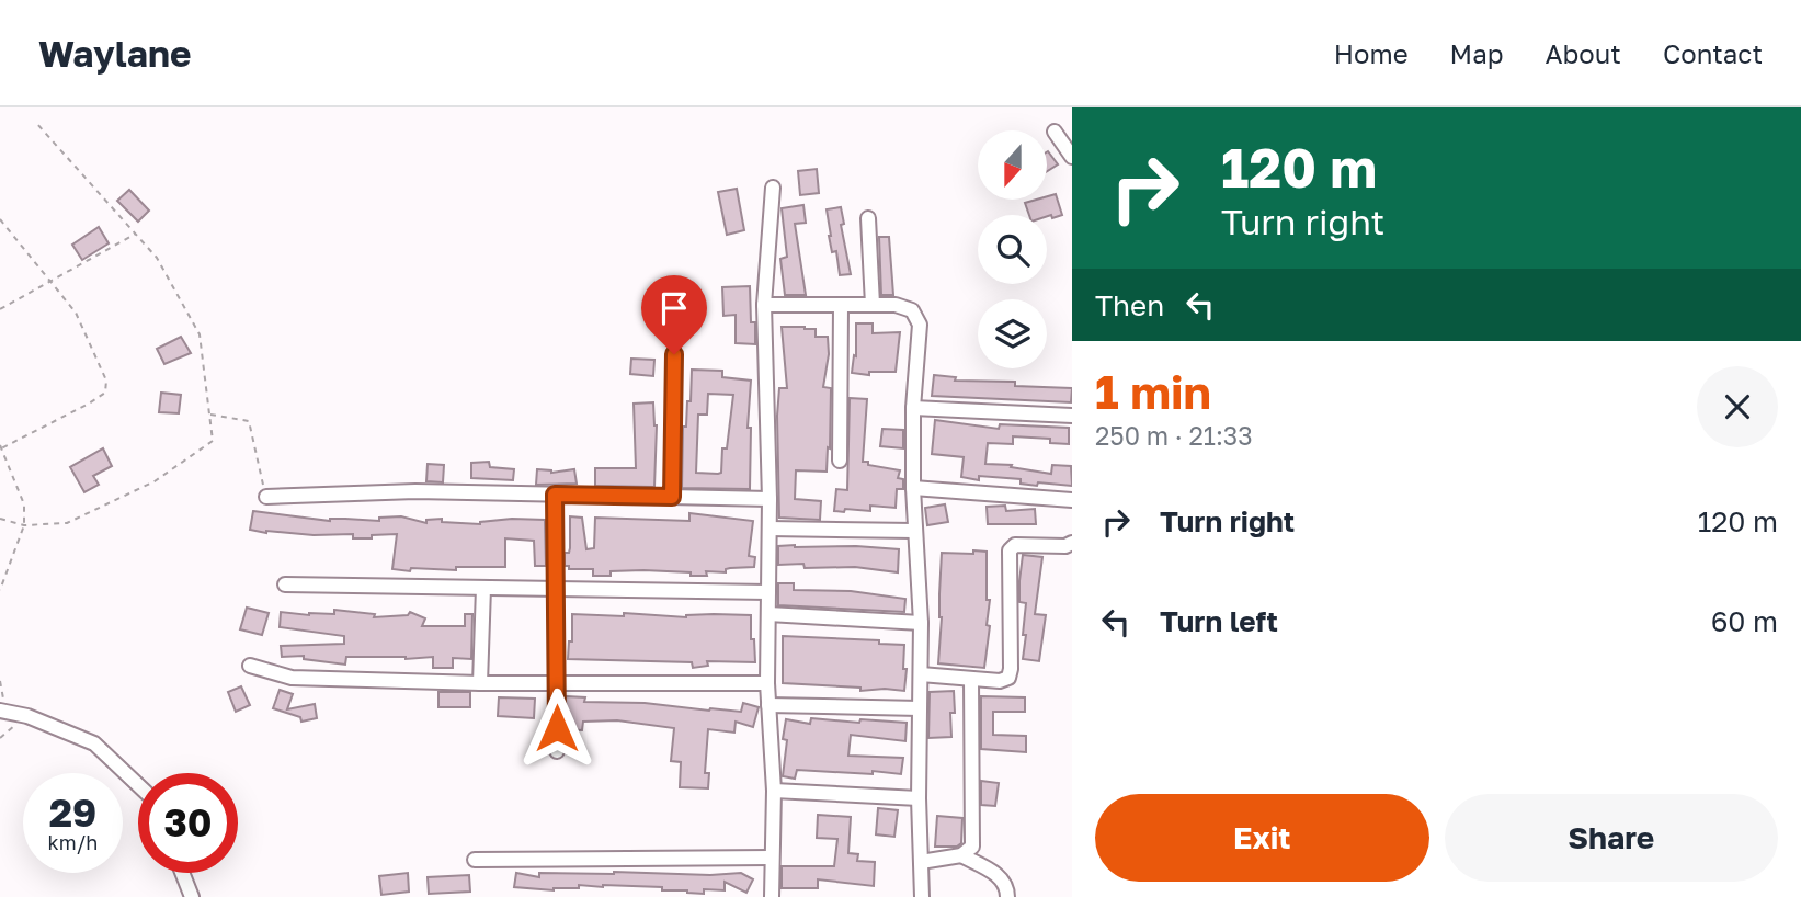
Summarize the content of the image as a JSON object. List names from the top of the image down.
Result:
{
  "north": "bottom",
  "page": {
    "header": "Waylane",
    "nav": [
      "Home",
      "Map",
      "About",
      "Contact"
    ],
    "turn": ["120 m", "Turn right"],
    "then": "Then",
    "heading": ["1 min", "250 m · 21:33"],
    "list": [
      {
        "name": "Turn right",
        "value": "120 m"
      },
      {
        "name": "Turn left",
        "value": "60 m"
      }
    ],
    "speed": "29 km/h",
    "limit": "30",
    "buttons": ["Exit", "Share"]
  }
}
